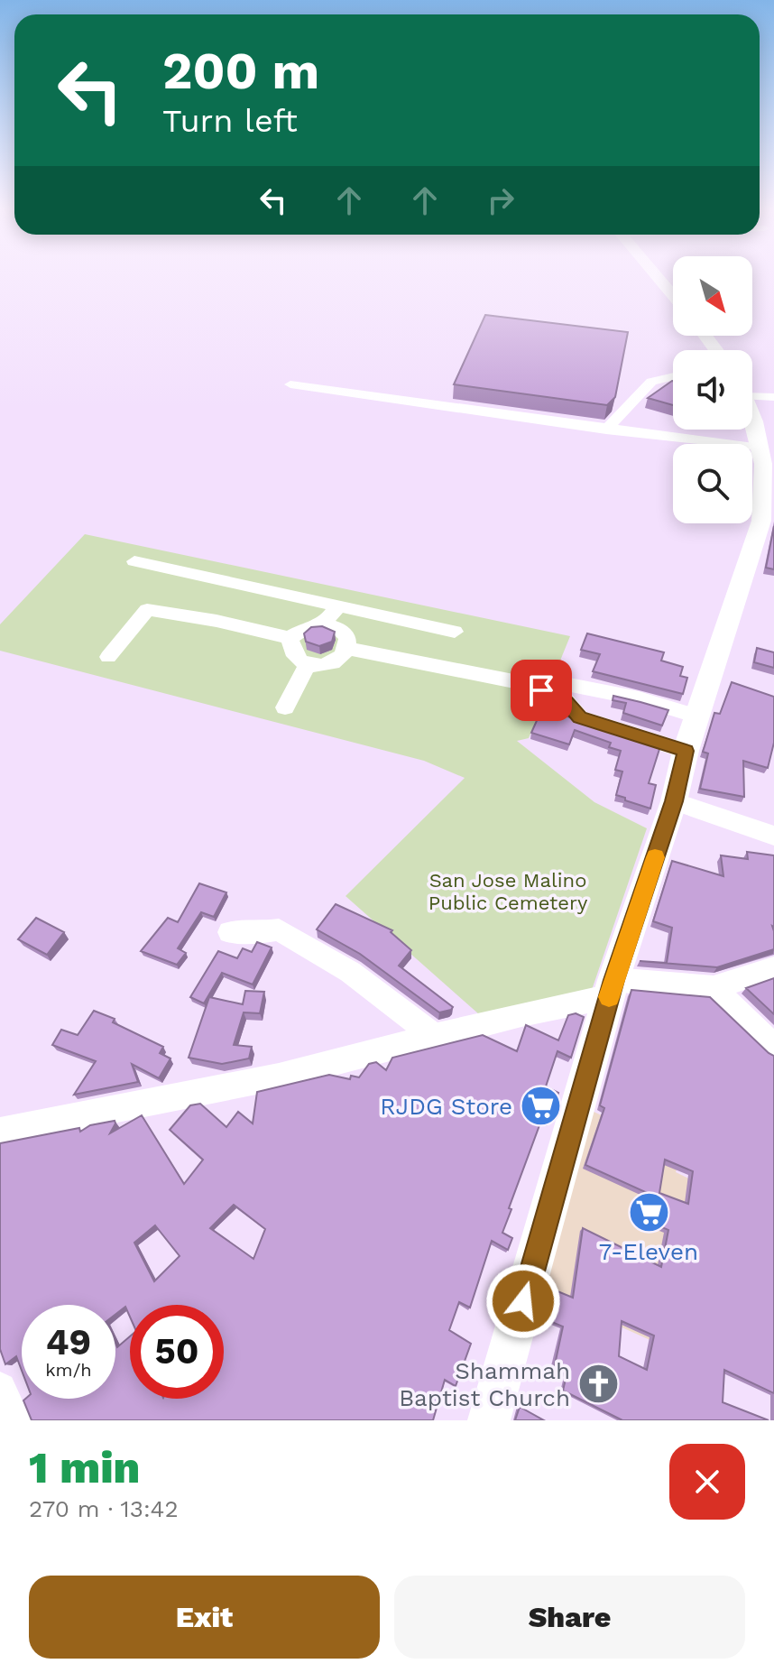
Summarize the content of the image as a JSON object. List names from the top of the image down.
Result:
{
  "parks": ["San Jose Malino Public Cemetery"],
  "places": {
    "supermarket": ["RJDG Store", "7-Eleven"],
    "church": ["Shammah Baptist Church"]
  },
  "north": "bottom right",
  "page": {
    "turn": ["200 m", "Turn left"],
    "speed": "49 km/h",
    "limit": "50",
    "heading": ["1 min", "270 m · 13:42"],
    "buttons": ["Exit", "Share"]
  }
}
